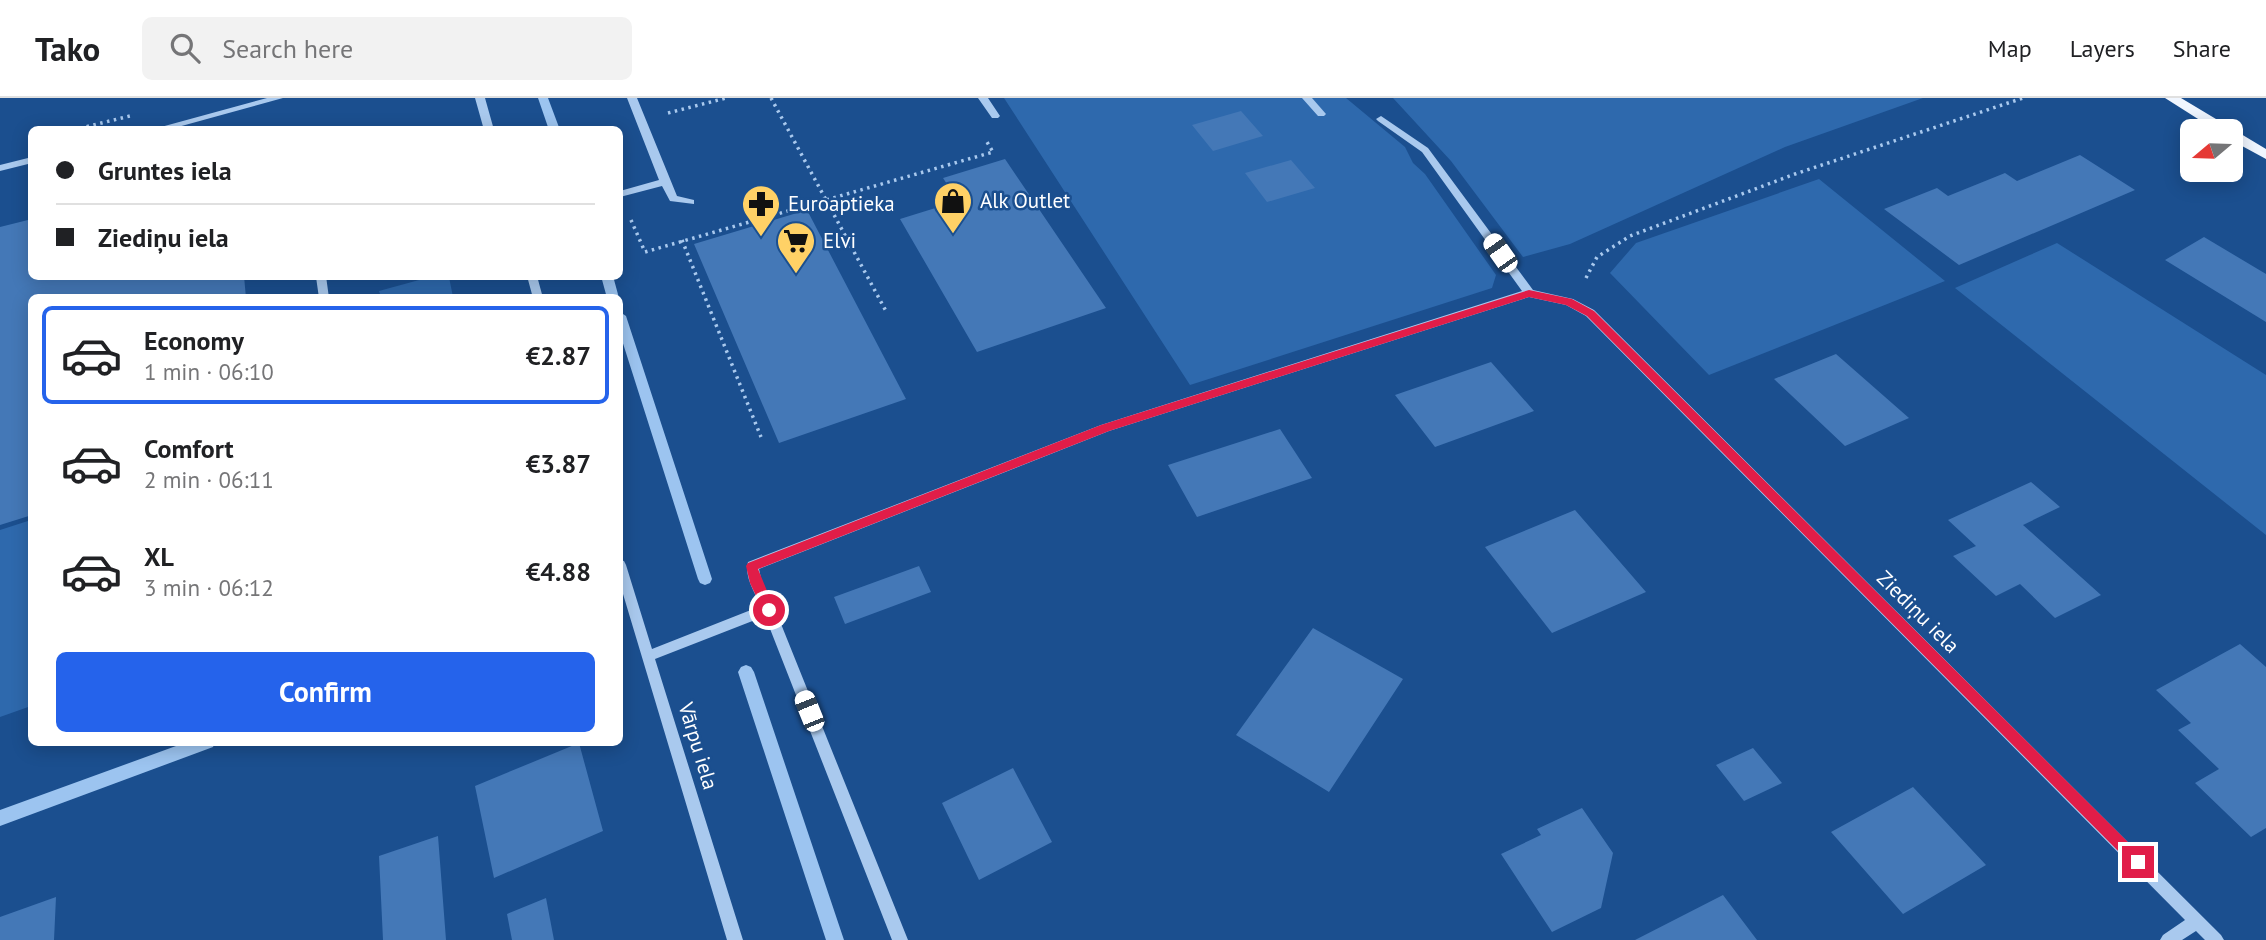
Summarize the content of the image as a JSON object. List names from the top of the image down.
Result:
{
  "streets": {
    "street": ["Ziediņu iela", "Vārpu iela"]
  },
  "places": {
    "shop": ["Alk Outlet"],
    "pharmacy": ["Euroaptieka"],
    "supermarket": ["Elvi"]
  },
  "north": "left",
  "page": {
    "header": "Tako",
    "search": "Search here",
    "nav": ["Map", "Layers", "Share"],
    "banner": ["Gruntes iela", "Ziediņu iela"],
    "list": [
      {
        "name": "Economy",
        "note": "1 min · 06:10",
        "value": "€2.87"
      },
      {
        "name": "Comfort",
        "note": "2 min · 06:11",
        "value": "€3.87"
      },
      {
        "name": "XL",
        "note": "3 min · 06:12",
        "value": "€4.88"
      }
    ],
    "buttons": "Confirm"
  }
}
